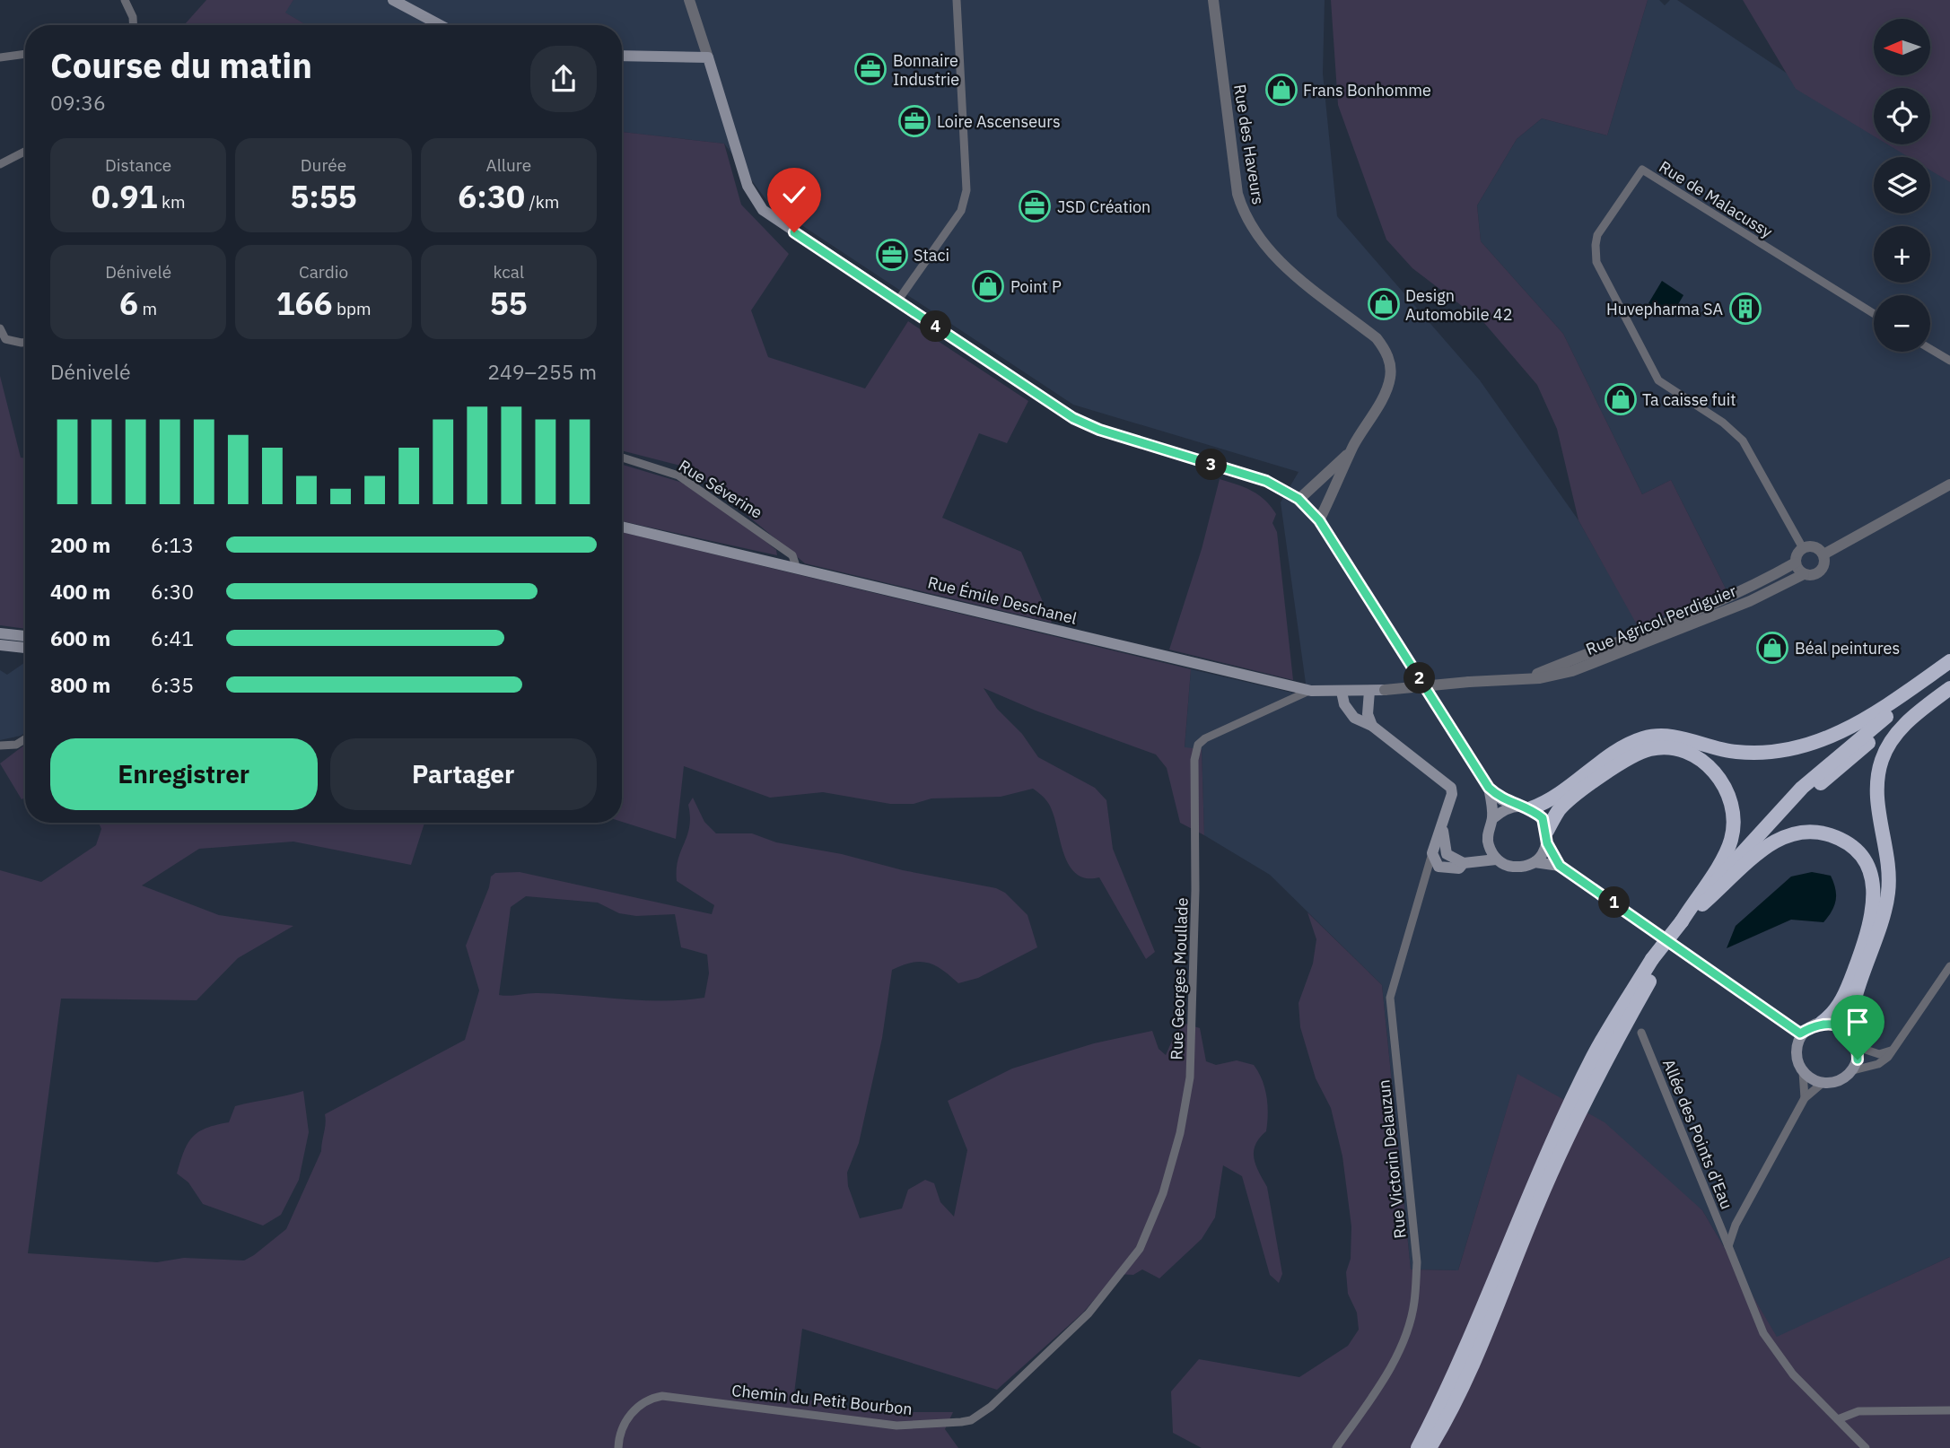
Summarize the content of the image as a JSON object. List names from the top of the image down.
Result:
{
  "streets": {
    "main road": ["Rue Émile Deschanel"],
    "street": [
      "Rue des Haveurs",
      "Rue de Malacussy",
      "Rue Séverine",
      "Rue Agricol Perdiguier",
      "Rue Georges Moullade",
      "Allée des Points d'Eau",
      "Rue Victorin Delauzun",
      "Chemin du Petit Bourbon"
    ]
  },
  "crossings": [
    ["Rue de Malacussy", "Rue Agricol Perdiguier"],
    ["Rue Séverine", "Rue Émile Deschanel"],
    ["Rue Émile Deschanel", "Rue Agricol Perdiguier"],
    ["Rue Émile Deschanel", "Rue Georges Moullade"],
    ["Rue Georges Moullade", "Chemin du Petit Bourbon"]
  ],
  "places": {
    "office": [
      "Bonnaire Industrie",
      "Loire Ascenseurs",
      "JSD Création",
      "Staci"
    ],
    "shop": [
      "Frans Bonhomme",
      "Point P",
      "Design Automobile 42",
      "Ta caisse fuit",
      "Béal peintures"
    ],
    "building": ["Huvepharma SA"]
  },
  "north": "left",
  "page": {
    "map_buttons": ["+", "−"],
    "heading": ["Course du matin", "09:36"],
    "stats": [
      ["Distance", "0.91 km"],
      ["Durée", "5:55"],
      ["Allure", "6:30 /km"],
      ["Dénivelé", "6 m"],
      ["Cardio", "166 bpm"],
      ["kcal", "55"]
    ],
    "pins": [
      "4",
      "3",
      "2",
      "1"
    ],
    "chart": ["Dénivelé", "249–255 m"],
    "list": [
      {
        "name": "200 m",
        "note": "6:13"
      },
      {
        "name": "400 m",
        "note": "6:30"
      },
      {
        "name": "600 m",
        "note": "6:41"
      },
      {
        "name": "800 m",
        "note": "6:35"
      }
    ],
    "buttons": ["Enregistrer", "Partager"]
  }
}
